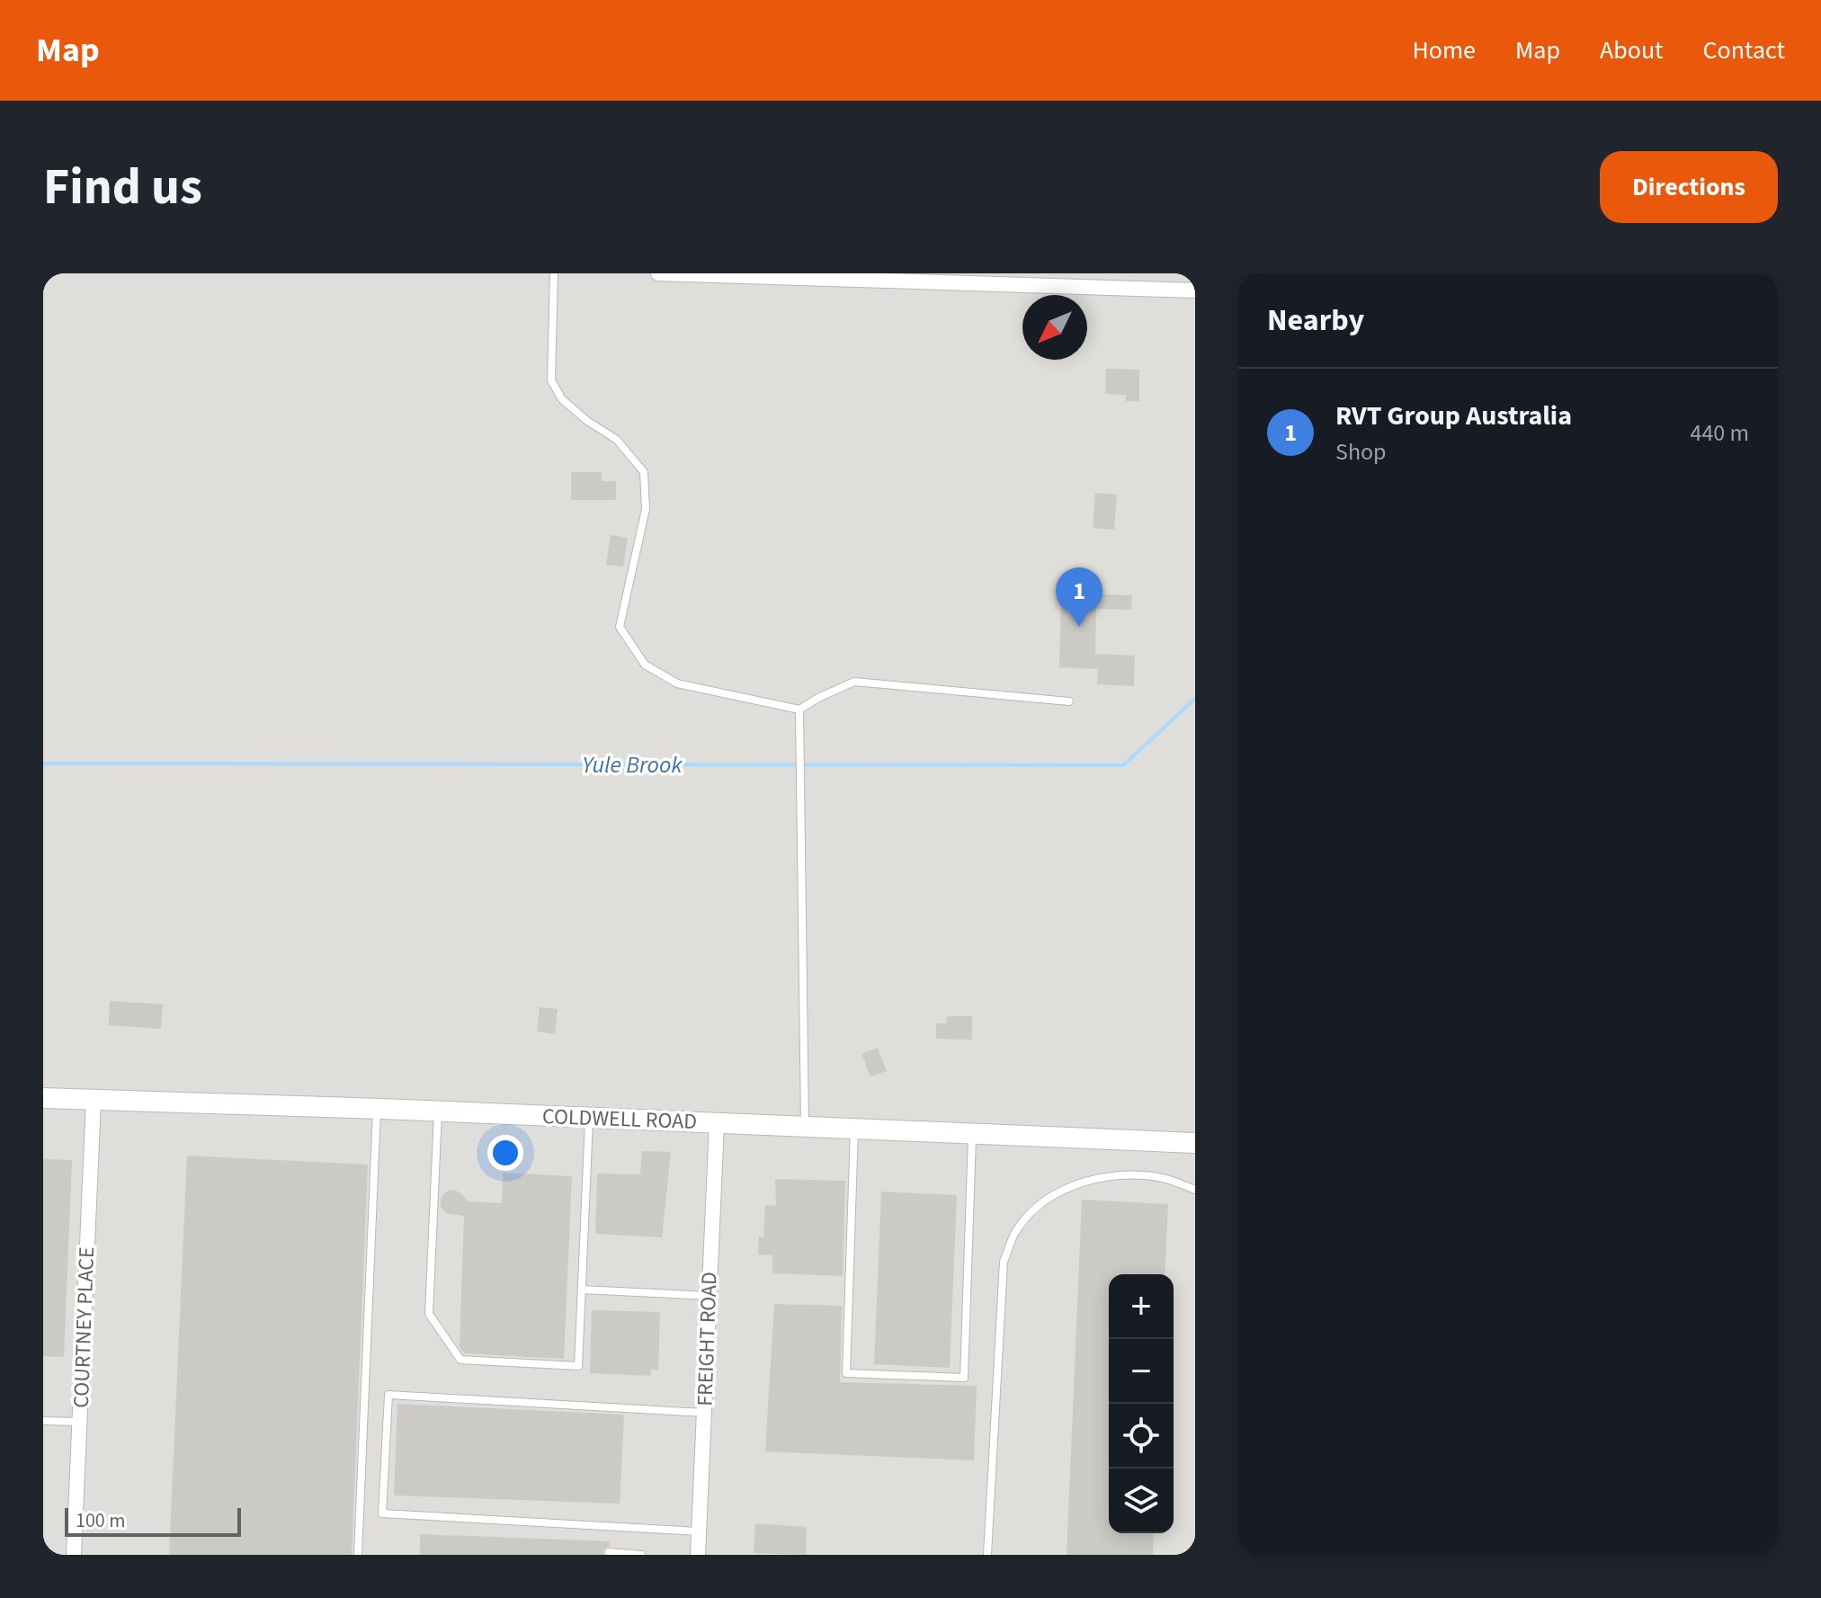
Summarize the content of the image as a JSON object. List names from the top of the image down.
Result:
{
  "streets": {
    "street": ["COLDWELL ROAD", "COURTNEY PLACE", "FREIGHT ROAD"]
  },
  "crossings": [
    ["COLDWELL ROAD", "COURTNEY PLACE"],
    ["COLDWELL ROAD", "FREIGHT ROAD"]
  ],
  "water": ["Yule Brook"],
  "scale_bar": "100 m",
  "north": "bottom left",
  "page": {
    "header": "Map",
    "nav": [
      "Home",
      "Map",
      "About",
      "Contact"
    ],
    "buttons": "Directions",
    "title": "Find us",
    "heading": "Nearby",
    "list": [
      {
        "mark": "1",
        "name": "RVT Group Australia",
        "note": "Shop",
        "value": "440 m"
      }
    ],
    "pins": "1",
    "map_buttons": ["+", "−"],
    "scale": "100 m"
  }
}
